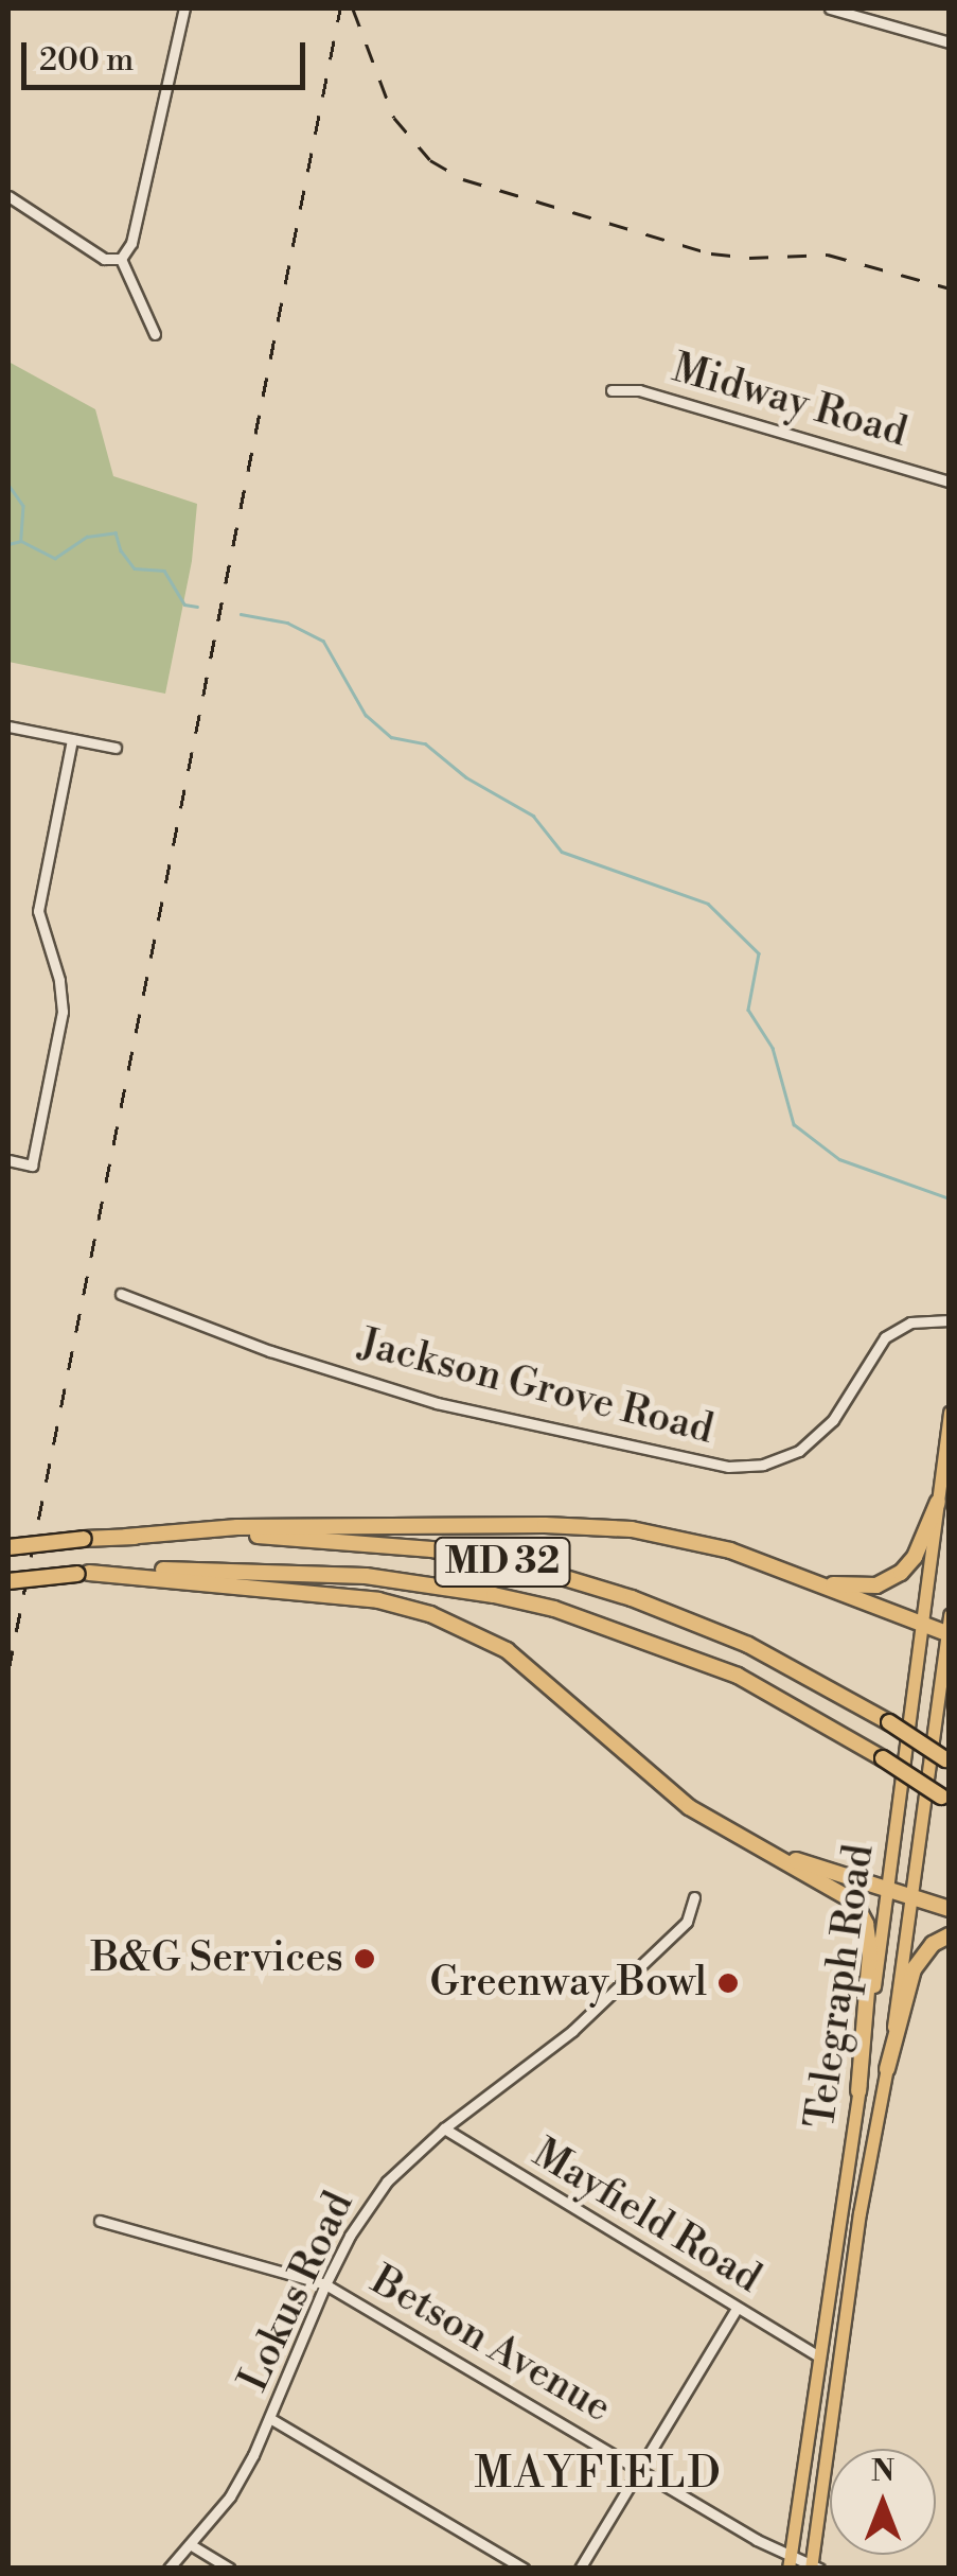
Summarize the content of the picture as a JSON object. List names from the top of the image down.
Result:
{
  "streets": {
    "highway": ["MD 32"],
    "main road": ["Telegraph Road"],
    "street": [
      "Midway Road",
      "Jackson Grove Road",
      "Mayfield Road",
      "Lokus Road",
      "Betson Avenue"
    ]
  },
  "crossings": [
    ["Telegraph Road", "Mayfield Road"],
    ["Telegraph Road", "Betson Avenue"],
    ["Mayfield Road", "Lokus Road"],
    ["Lokus Road", "Betson Avenue"]
  ],
  "districts": ["MAYFIELD"],
  "places": ["B&G Services", "Greenway Bowl"],
  "scale_bar": "200 m",
  "north": "top"
}
